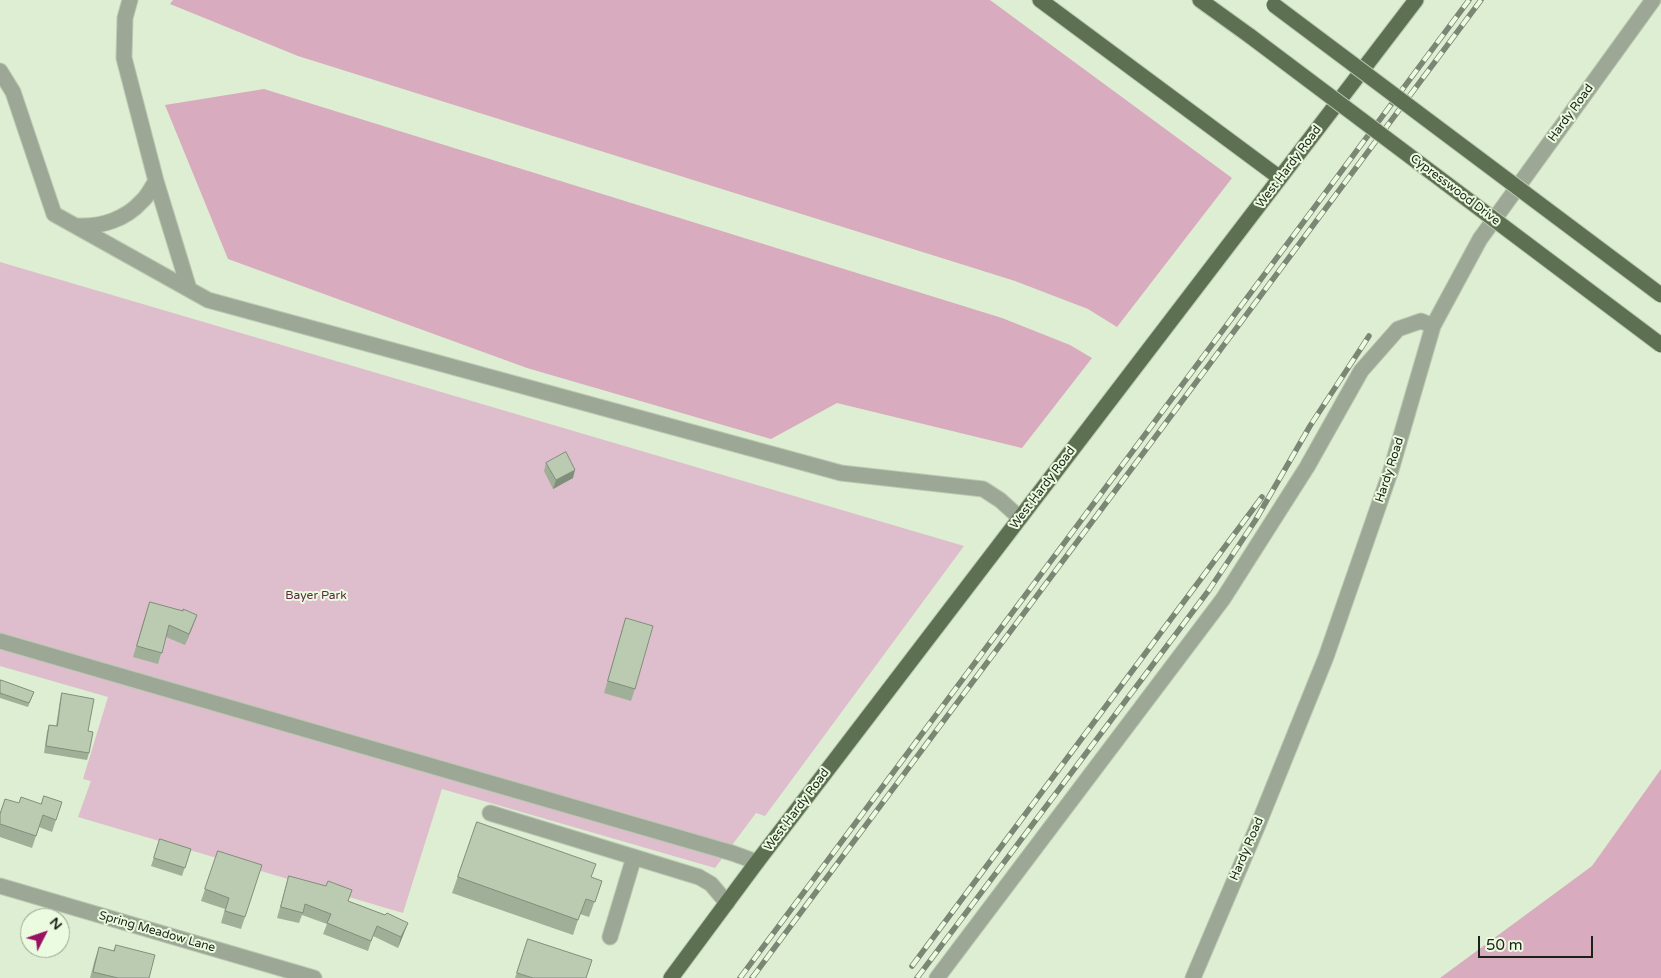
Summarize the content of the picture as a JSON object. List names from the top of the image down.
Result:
{
  "streets": {
    "main road": ["West Hardy Road", "Cypresswood Drive"],
    "street": ["Hardy Road", "Spring Meadow Lane"]
  },
  "parks": ["Bayer Park"],
  "scale_bar": "50 m",
  "north": "top right"
}
